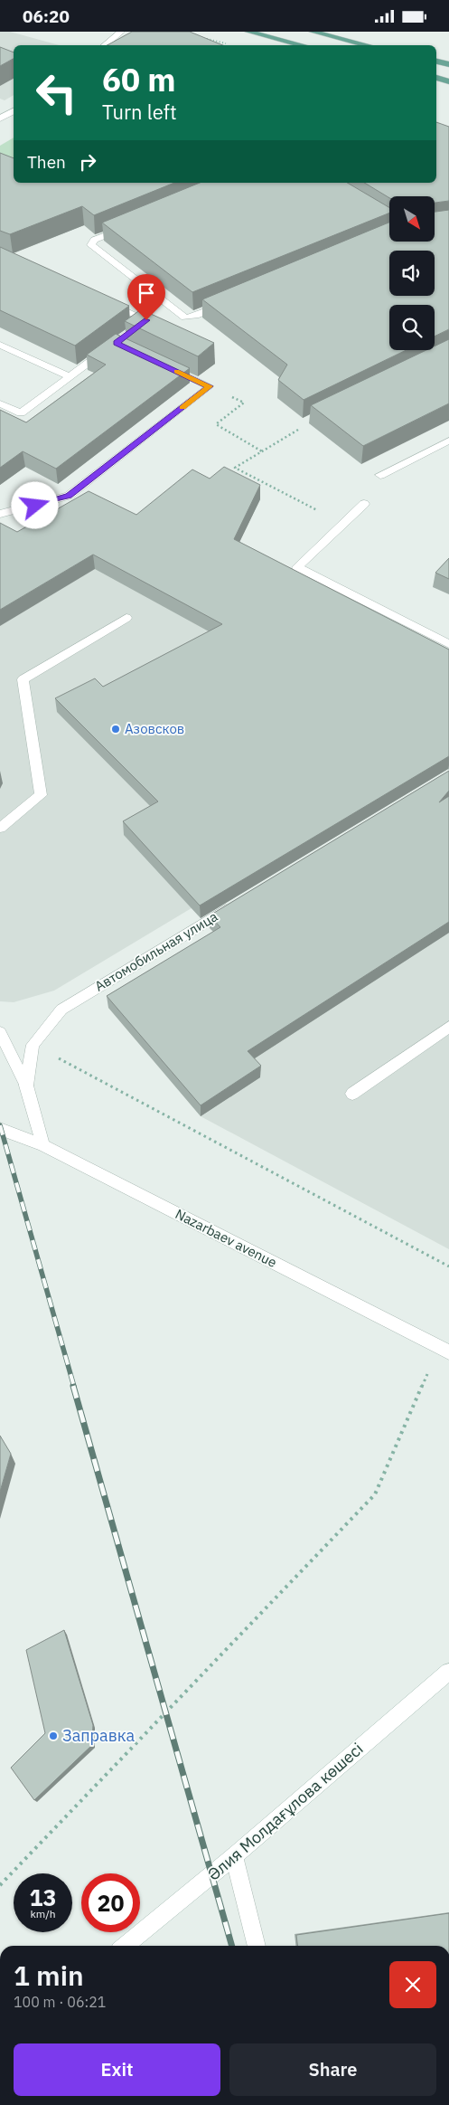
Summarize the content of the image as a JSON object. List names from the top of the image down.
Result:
{
  "streets": {
    "street": ["Автомобильная улица", "Nazarbaev avenue", "Әлия Молдағұлова көшесі"]
  },
  "places": ["Азовсков", "Заправка"],
  "north": "bottom right",
  "page": {
    "status": "06:20",
    "turn": ["60 m", "Turn left"],
    "then": "Then",
    "speed": "13 km/h",
    "limit": "20",
    "heading": ["1 min", "100 m · 06:21"],
    "buttons": ["Exit", "Share"]
  }
}
